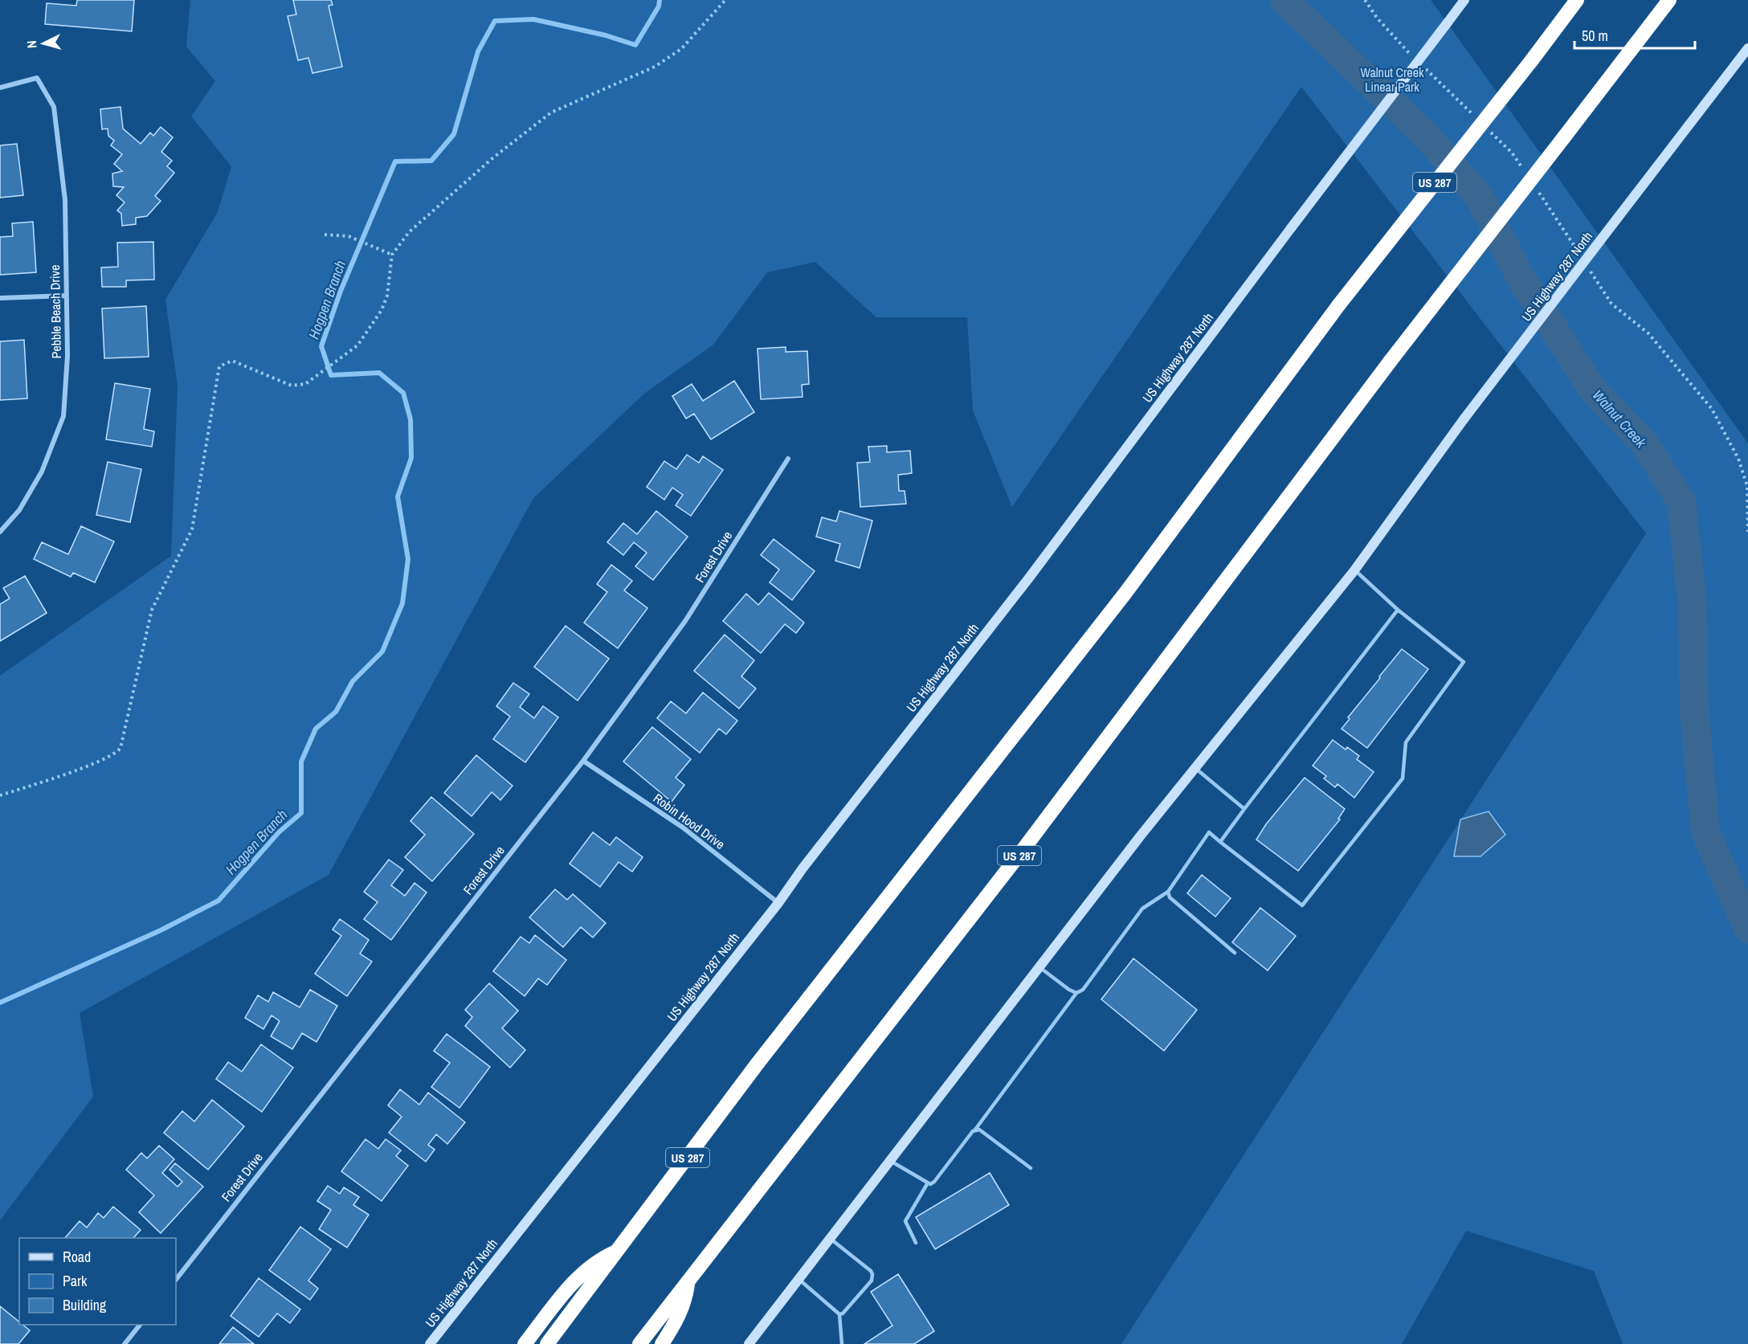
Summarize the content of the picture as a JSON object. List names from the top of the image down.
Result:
{
  "streets": {
    "highway": ["US 287"],
    "main road": ["US Highway 287 North"],
    "street": ["Pebble Beach Drive", "Forest Drive", "Robin Hood Drive"]
  },
  "crossings": [
    ["US Highway 287 North", "Robin Hood Drive"],
    ["Forest Drive", "Robin Hood Drive"]
  ],
  "water": ["Hogpen Branch", "Walnut Creek"],
  "parks": ["Walnut Creek Linear Park"],
  "legend": ["Road", "Park", "Building"],
  "scale_bar": "50 m",
  "north": "left"
}
